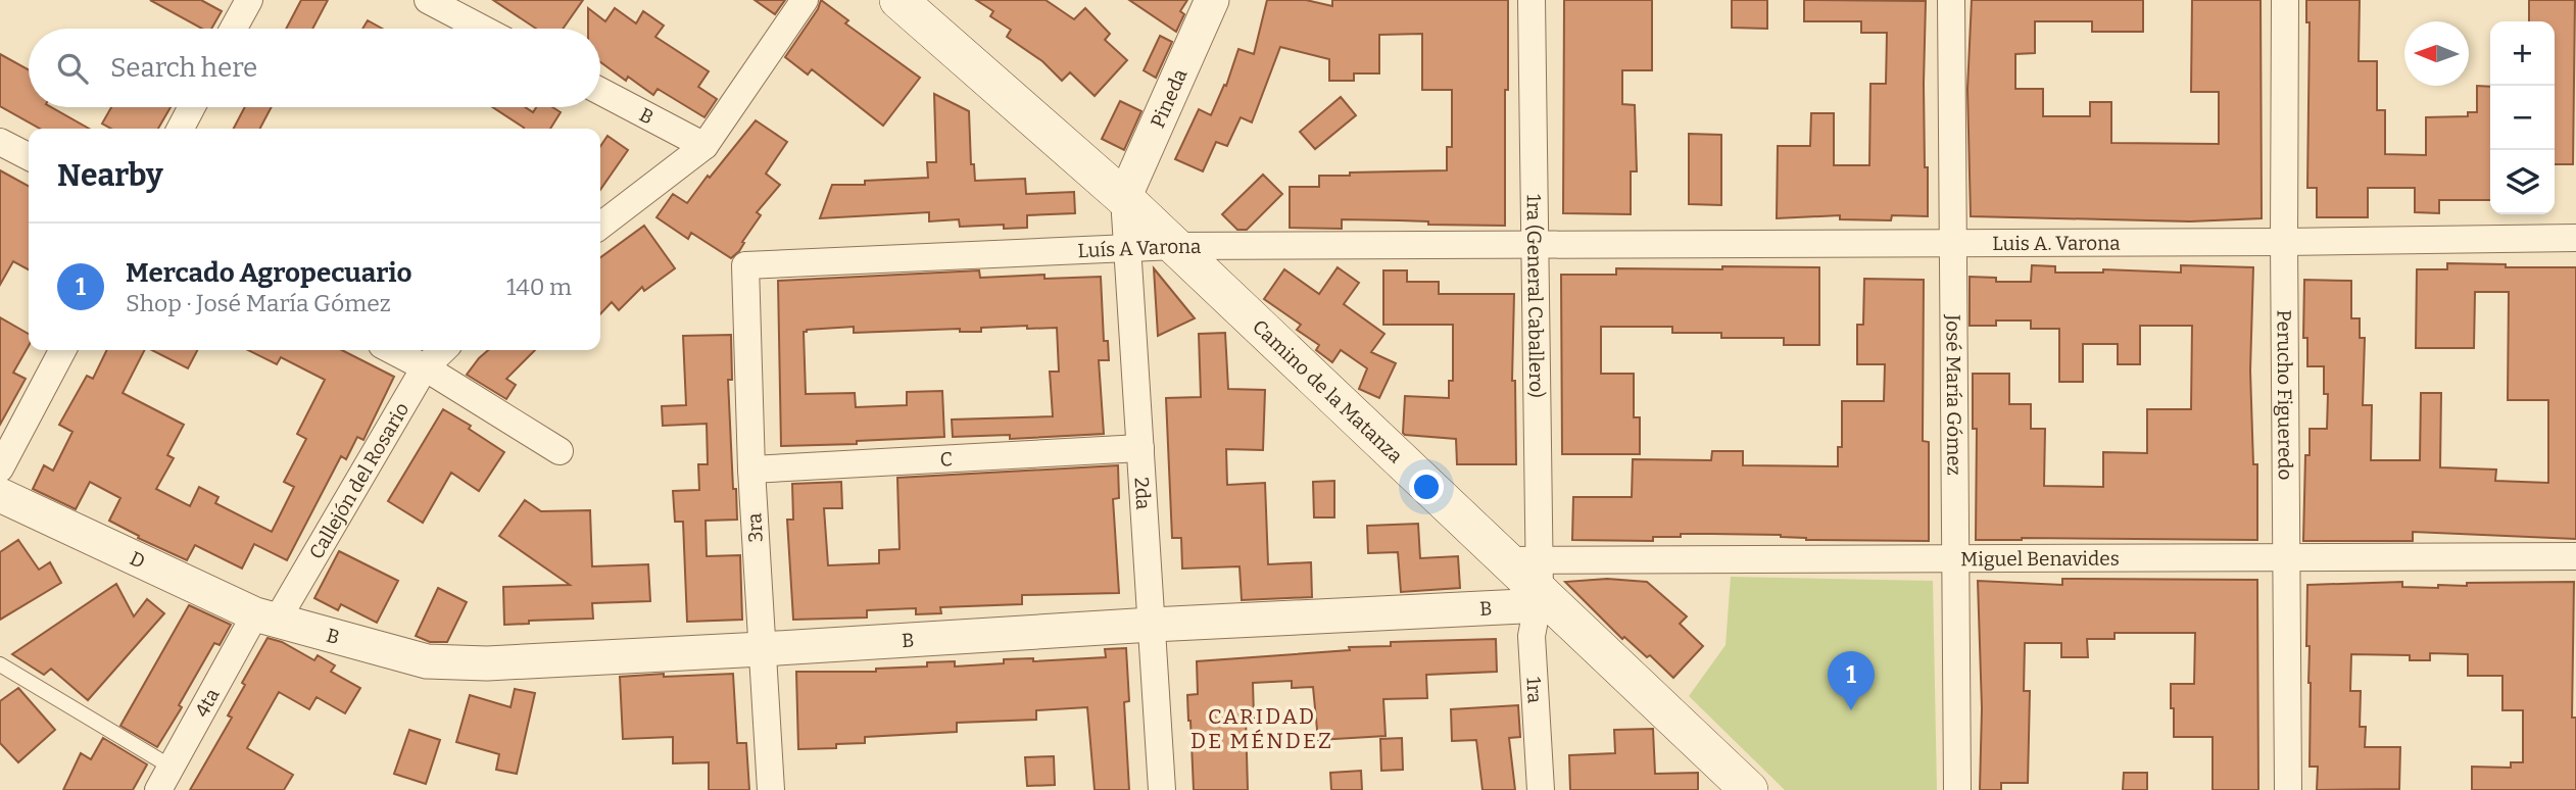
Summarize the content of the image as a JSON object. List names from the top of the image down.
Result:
{
  "streets": {
    "main road": ["Camino de la Matanza"],
    "street": [
      "Pineda",
      "B",
      "Luis A. Varona",
      "Luís A Varona",
      "1ra (General Caballero)",
      "José María Gómez",
      "Perucho Figueredo",
      "C",
      "Callejón del Rosario",
      "2da",
      "3ra",
      "Miguel Benavides",
      "D",
      "1ra",
      "4ta"
    ]
  },
  "crossings": [
    ["Pineda", "Camino de la Matanza"],
    ["Pineda", "2da"],
    ["B", "1ra (General Caballero)"],
    ["B", "Camino de la Matanza"],
    ["B", "Callejón del Rosario"],
    ["B", "2da"],
    ["B", "3ra"],
    ["B", "Miguel Benavides"],
    ["B", "D"],
    ["B", "1ra"],
    ["B", "4ta"],
    ["Luis A. Varona", "Luís A Varona"],
    ["Luis A. Varona", "1ra (General Caballero)"],
    ["Luis A. Varona", "José María Gómez"],
    ["Luis A. Varona", "Perucho Figueredo"],
    ["Luís A Varona", "1ra (General Caballero)"],
    ["Luís A Varona", "Camino de la Matanza"],
    ["Luís A Varona", "2da"],
    ["Luís A Varona", "3ra"],
    ["1ra (General Caballero)", "Camino de la Matanza"],
    ["1ra (General Caballero)", "Miguel Benavides"],
    ["1ra (General Caballero)", "1ra"],
    ["Camino de la Matanza", "2da"],
    ["Camino de la Matanza", "Miguel Benavides"],
    ["Camino de la Matanza", "1ra"],
    ["José María Gómez", "Miguel Benavides"],
    ["Perucho Figueredo", "Miguel Benavides"],
    ["C", "2da"],
    ["C", "3ra"],
    ["Callejón del Rosario", "D"],
    ["Callejón del Rosario", "4ta"],
    ["Miguel Benavides", "1ra"],
    ["D", "4ta"]
  ],
  "districts": ["CARIDAD DE MÉNDEZ"],
  "north": "left",
  "page": {
    "map_buttons": ["+", "−"],
    "search": "Search here",
    "heading": "Nearby",
    "list": [
      {
        "mark": "1",
        "name": "Mercado Agropecuario",
        "note": "Shop · José María Gómez",
        "value": "140 m"
      }
    ],
    "pins": "1"
  }
}
